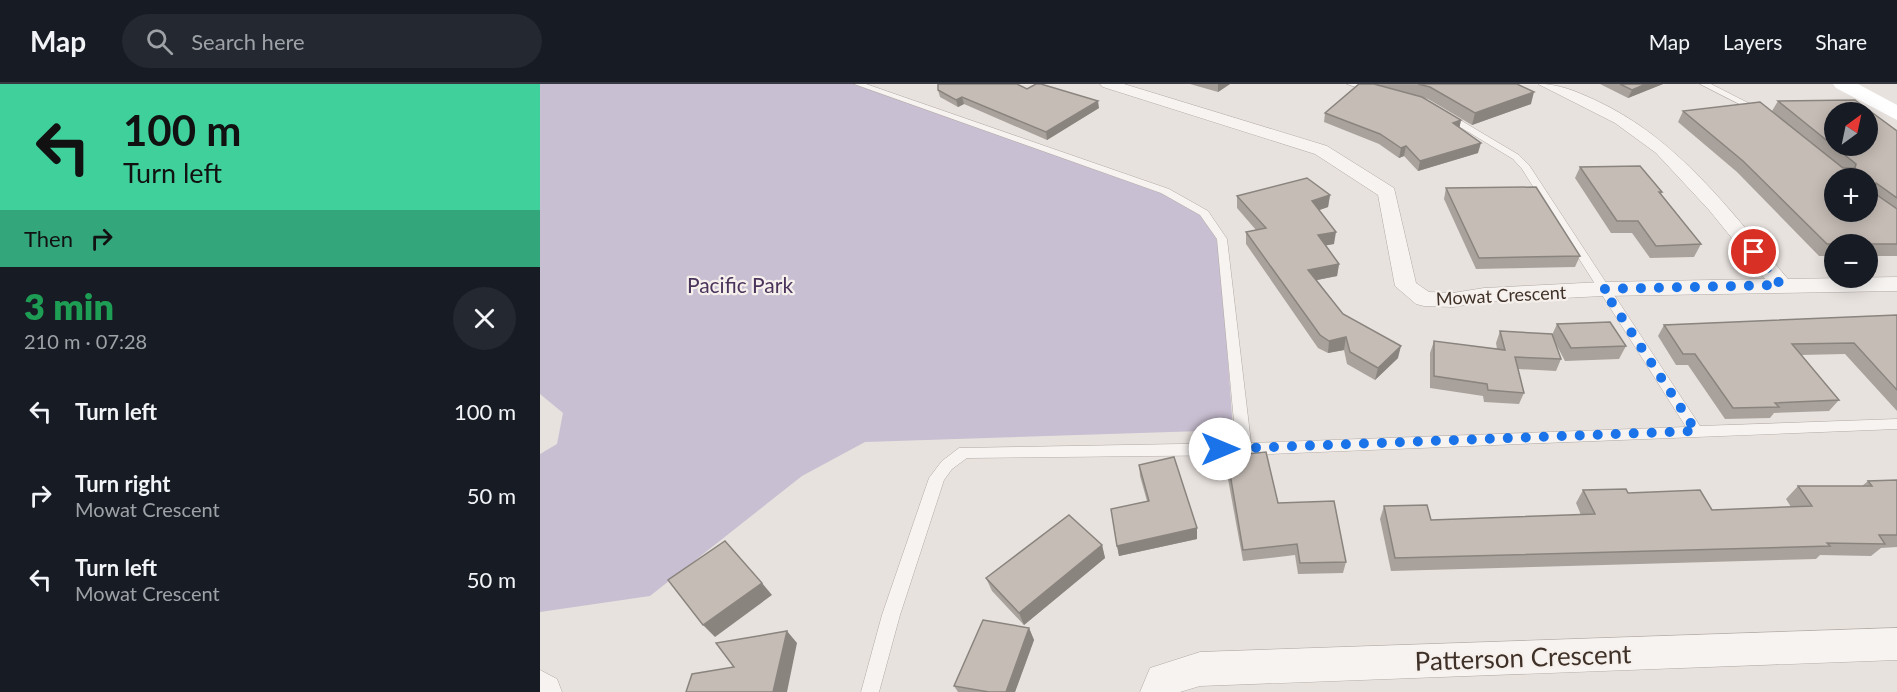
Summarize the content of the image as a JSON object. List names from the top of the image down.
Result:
{
  "streets": {
    "street": ["Mowat Crescent", "Patterson Crescent"]
  },
  "parks": ["Pacific Park"],
  "north": "top right",
  "page": {
    "header": "Map",
    "search": "Search here",
    "nav": ["Map", "Layers", "Share"],
    "turn": ["100 m", "Turn left"],
    "map_buttons": ["+", "−"],
    "then": "Then",
    "heading": ["3 min", "210 m · 07:28"],
    "list": [
      {
        "name": "Turn left",
        "value": "100 m"
      },
      {
        "name": "Turn right",
        "note": "Mowat Crescent",
        "value": "50 m"
      },
      {
        "name": "Turn left",
        "note": "Mowat Crescent",
        "value": "50 m"
      }
    ]
  }
}
